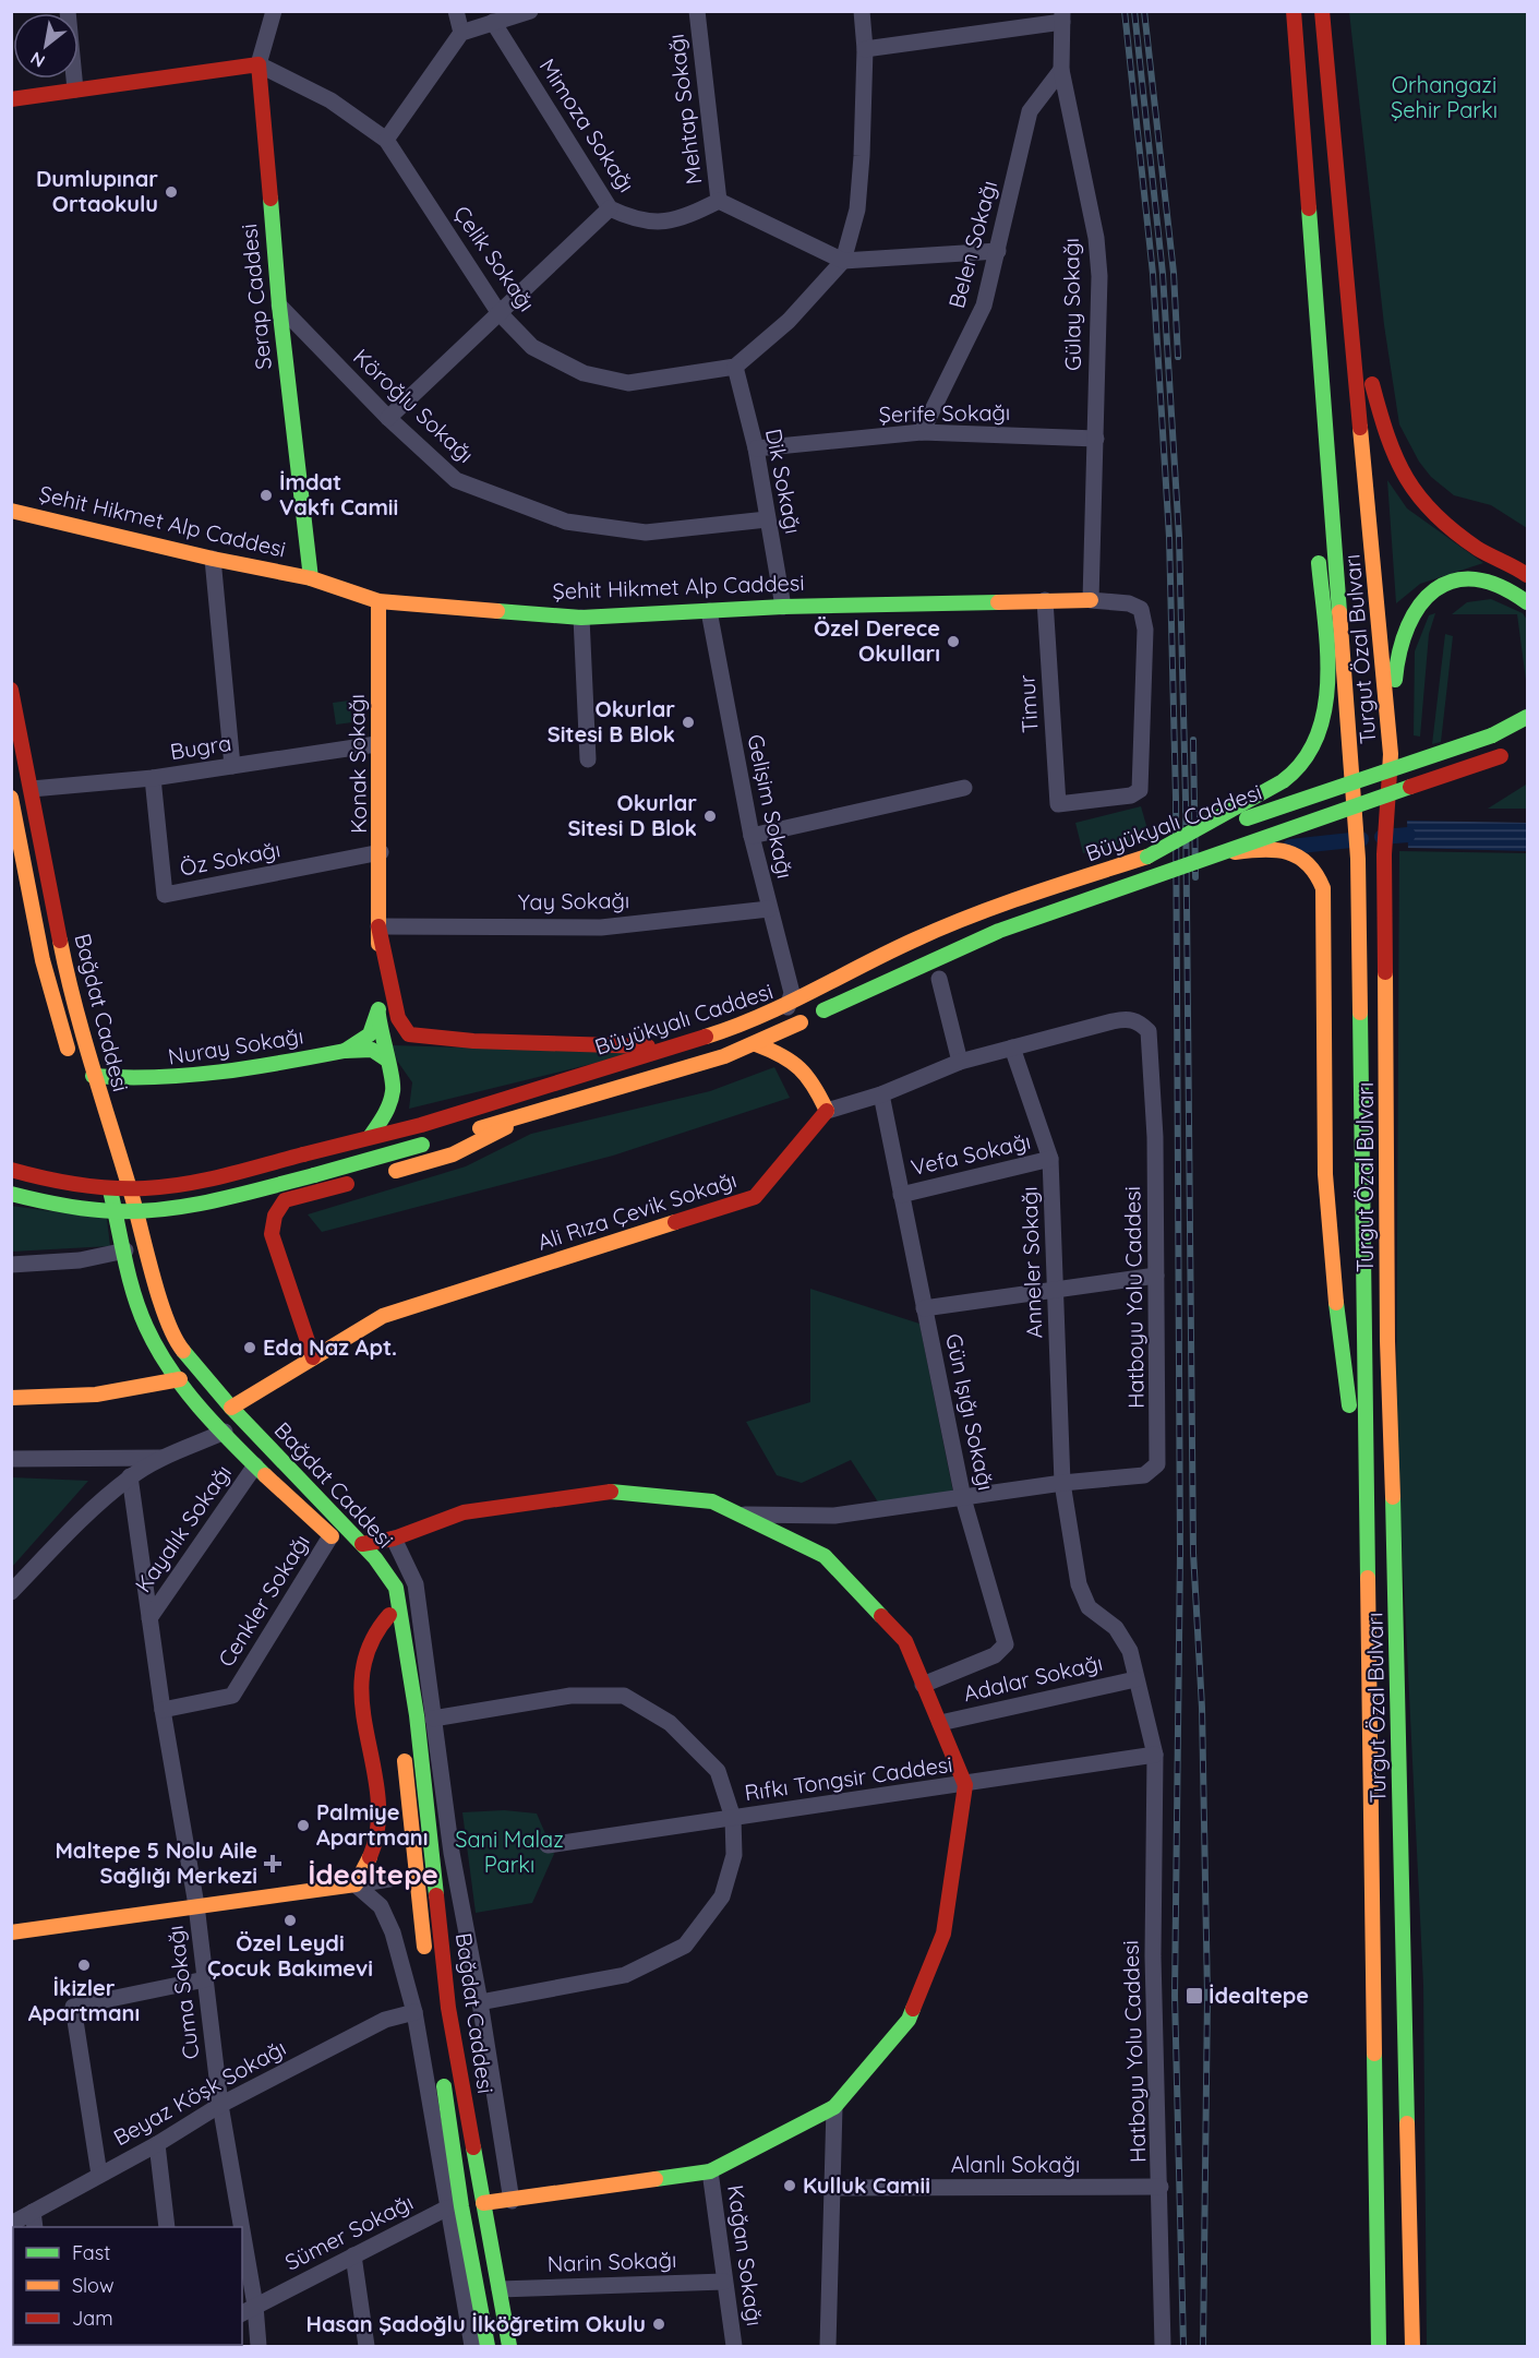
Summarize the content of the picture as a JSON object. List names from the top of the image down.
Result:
{
  "streets": {
    "main road": [
      "Serap Caddesi",
      "Şehit Hikmet Alp Caddesi",
      "Turgut Özal Bulvarı",
      "Konak Sokağı",
      "Büyükyalı Caddesi",
      "Bağdat Caddesi",
      "Nuray Sokağı",
      "Ali Rıza Çevik Sokağı"
    ],
    "street": [
      "Mehtap Sokağı",
      "Mimoza Sokağı",
      "Belen Sokağı",
      "Çelik Sokağı",
      "Gülay Sokağı",
      "Köroğlu Sokağı",
      "Şerife Sokağı",
      "Dik Sokağı",
      "Timur",
      "Bugra",
      "Gelişim Sokağı",
      "Öz Sokağı",
      "Yay Sokağı",
      "Vefa Sokağı",
      "Anneler Sokağı",
      "Hatboyu Yolu Caddesi",
      "Gün Işığı Sokağı",
      "Kayalık Sokağı",
      "Cenkler Sokağı",
      "Adalar Sokağı",
      "Rıfkı Tongsir Caddesi",
      "Cuma Sokağı",
      "Beyaz Köşk Sokağı",
      "Alanlı Sokağı",
      "Sümer Sokağı",
      "Kağan Sokağı",
      "Narin Sokağı"
    ]
  },
  "crossings": [
    ["Mehtap Sokağı", "Mimoza Sokağı"],
    ["Belen Sokağı", "Gülay Sokağı"],
    ["Belen Sokağı", "Şerife Sokağı"],
    ["Çelik Sokağı", "Dik Sokağı"],
    ["Serap Caddesi", "Köroğlu Sokağı"],
    ["Serap Caddesi", "Şehit Hikmet Alp Caddesi"],
    ["Gülay Sokağı", "Şerife Sokağı"],
    ["Gülay Sokağı", "Şehit Hikmet Alp Caddesi"],
    ["Köroğlu Sokağı", "Dik Sokağı"],
    ["Şerife Sokağı", "Dik Sokağı"],
    ["Dik Sokağı", "Şehit Hikmet Alp Caddesi"],
    ["Şehit Hikmet Alp Caddesi", "Timur"],
    ["Şehit Hikmet Alp Caddesi", "Konak Sokağı"],
    ["Şehit Hikmet Alp Caddesi", "Gelişim Sokağı"],
    ["Bugra", "Konak Sokağı"],
    ["Bugra", "Öz Sokağı"],
    ["Bugra", "Bağdat Caddesi"],
    ["Konak Sokağı", "Öz Sokağı"],
    ["Konak Sokağı", "Yay Sokağı"],
    ["Gelişim Sokağı", "Büyükyalı Caddesi"],
    ["Gelişim Sokağı", "Yay Sokağı"],
    ["Bağdat Caddesi", "Nuray Sokağı"],
    ["Bağdat Caddesi", "Ali Rıza Çevik Sokağı"],
    ["Bağdat Caddesi", "Kayalık Sokağı"],
    ["Bağdat Caddesi", "Cenkler Sokağı"],
    ["Bağdat Caddesi", "Sümer Sokağı"],
    ["Bağdat Caddesi", "Narin Sokağı"],
    ["Vefa Sokağı", "Anneler Sokağı"],
    ["Vefa Sokağı", "Gün Işığı Sokağı"],
    ["Anneler Sokağı", "Hatboyu Yolu Caddesi"],
    ["Anneler Sokağı", "Adalar Sokağı"],
    ["Hatboyu Yolu Caddesi", "Adalar Sokağı"],
    ["Hatboyu Yolu Caddesi", "Rıfkı Tongsir Caddesi"],
    ["Hatboyu Yolu Caddesi", "Alanlı Sokağı"],
    ["Kayalık Sokağı", "Cuma Sokağı"],
    ["Cenkler Sokağı", "Cuma Sokağı"],
    ["Cuma Sokağı", "Beyaz Köşk Sokağı"],
    ["Cuma Sokağı", "Sümer Sokağı"],
    ["Kağan Sokağı", "Narin Sokağı"]
  ],
  "districts": ["İdealtepe"],
  "parks": ["Orhangazi Şehir Parkı", "Sani Malaz Parkı"],
  "places": {
    "other": [
      "Dumlupınar Ortaokulu",
      "İmdat Vakfı Camii",
      "Özel Derece Okulları",
      "Okurlar Sitesi B Blok",
      "Okurlar Sitesi D Blok",
      "Eda Naz Apt.",
      "Palmiye Apartmanı",
      "Özel Leydi Çocuk Bakımevi",
      "İkizler Apartmanı",
      "Kulluk Camii",
      "Hasan Şadoğlu İlköğretim Okulu"
    ],
    "health": ["Maltepe 5 Nolu Aile Sağlığı Merkezi"],
    "transit": ["İdealtepe"]
  },
  "legend": ["Fast", "Slow", "Jam"],
  "north": "bottom left"
}
